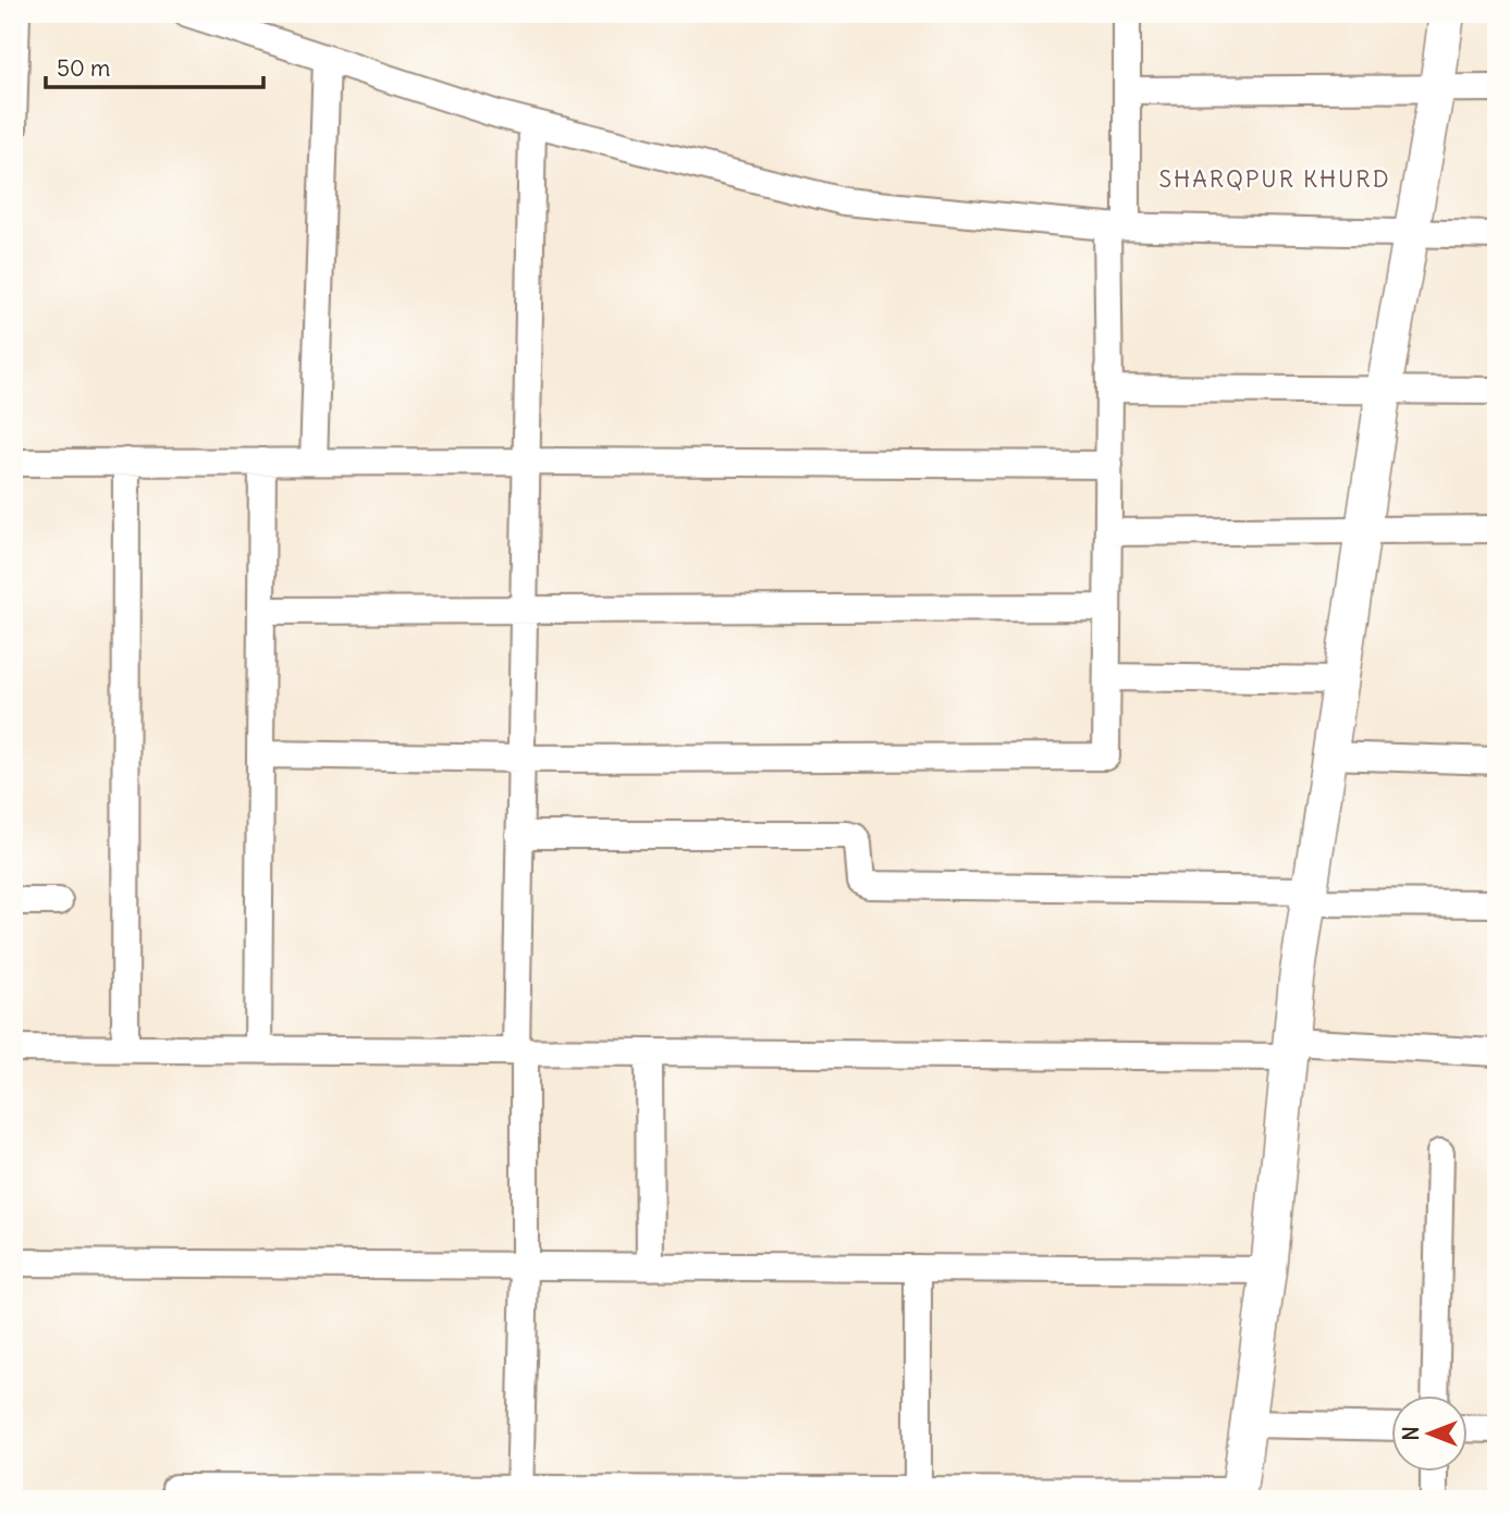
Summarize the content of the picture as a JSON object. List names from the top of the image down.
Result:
{
  "districts": ["SHARQPUR KHURD"],
  "scale_bar": "50 m",
  "north": "left"
}
